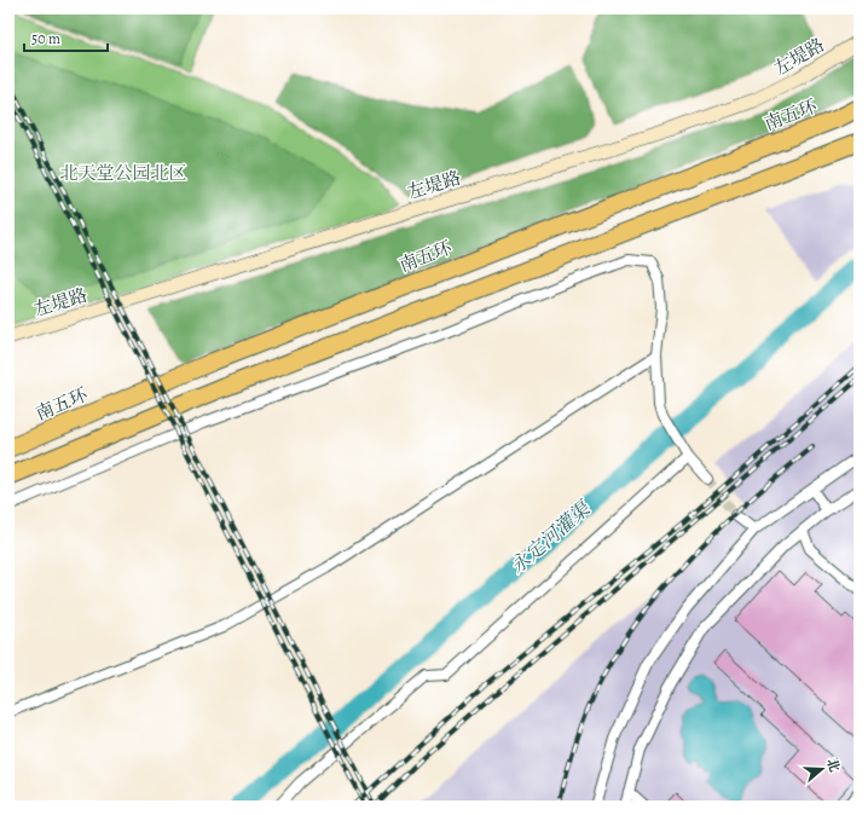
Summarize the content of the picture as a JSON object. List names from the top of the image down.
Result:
{
  "streets": {
    "highway": ["南五环"],
    "main road": ["左堤路"]
  },
  "water": ["永定河灌渠"],
  "parks": ["北天堂公园北区"],
  "scale_bar": "50 m",
  "north": "right"
}
